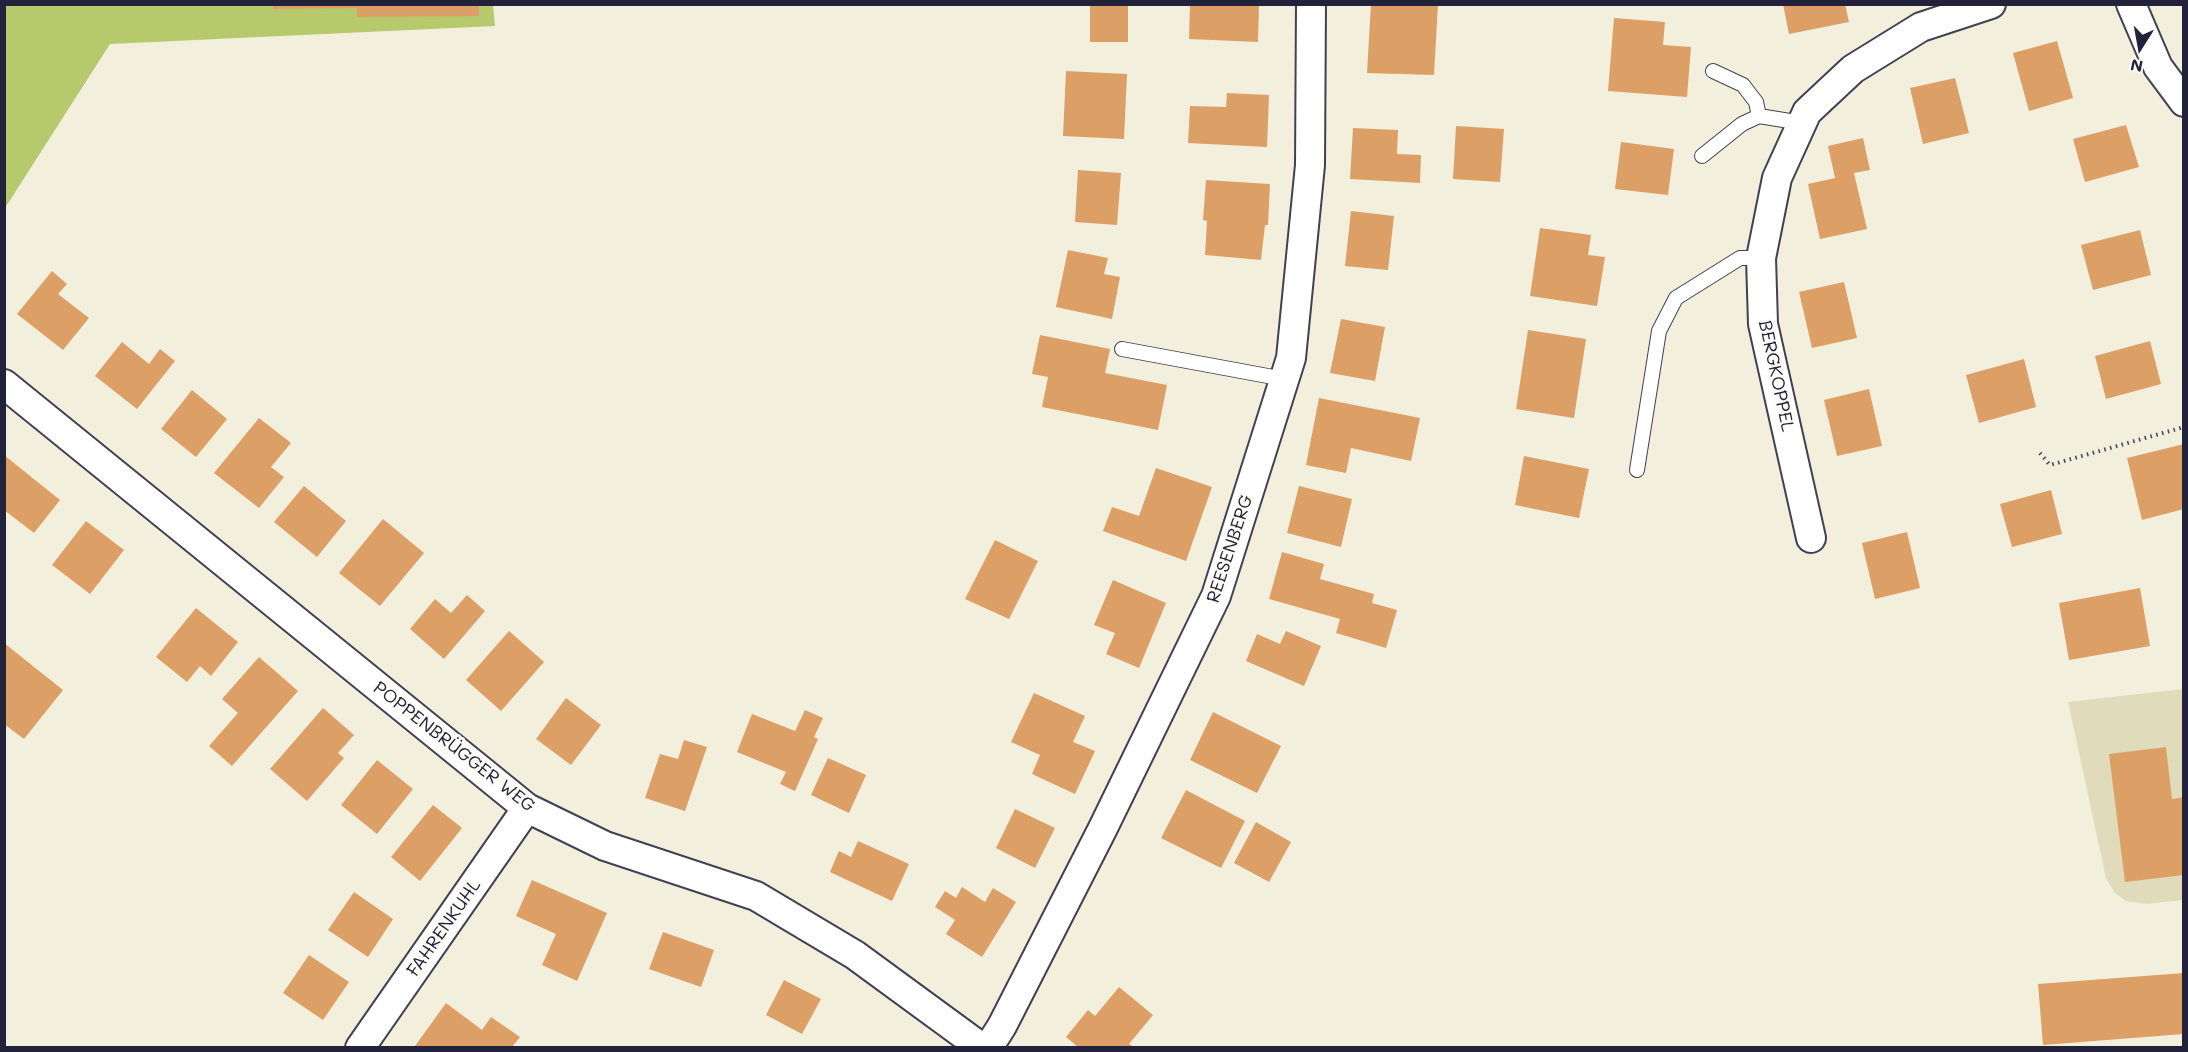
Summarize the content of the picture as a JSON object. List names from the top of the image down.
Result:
{
  "streets": {
    "street": [
      "BERGKOPPEL",
      "REESENBERG",
      "POPPENBRÜGGER WEG",
      "FAHRENKUHL"
    ]
  },
  "crossings": [
    ["POPPENBRÜGGER WEG", "FAHRENKUHL"]
  ],
  "north": "bottom"
}
